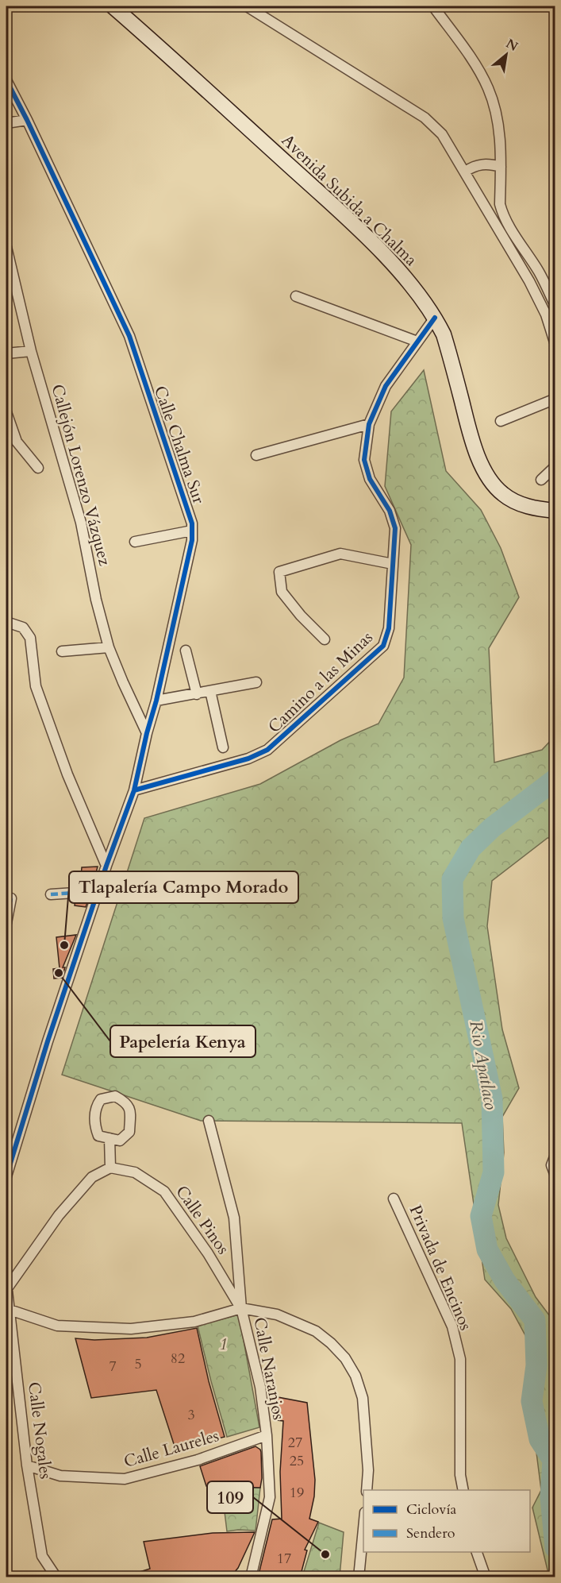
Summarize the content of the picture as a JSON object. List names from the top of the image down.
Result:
{
  "streets": {
    "main road": ["Avenida Subida a Chalma"],
    "street": [
      "Calle Chalma Sur",
      "Callejón Lorenzo Vázquez",
      "Camino a las Minas",
      "Calle Pinos",
      "Privada de Encinos",
      "Calle Naranjos",
      "Calle Nogales",
      "Calle Laureles"
    ]
  },
  "crossings": [
    ["Avenida Subida a Chalma", "Camino a las Minas"],
    ["Calle Chalma Sur", "Callejón Lorenzo Vázquez"],
    ["Calle Chalma Sur", "Camino a las Minas"],
    ["Calle Pinos", "Calle Naranjos"],
    ["Calle Naranjos", "Calle Laureles"],
    ["Calle Nogales", "Calle Laureles"]
  ],
  "water": ["Rio Apatlaco"],
  "parks": ["1"],
  "places": ["Tlapalería Campo Morado", "Papelería Kenya", "109"],
  "house_numbers": [
    "82",
    "5",
    "7",
    "3",
    "27",
    "25",
    "19",
    "17"
  ],
  "legend": ["Ciclovía", "Sendero"],
  "north": "top right"
}
